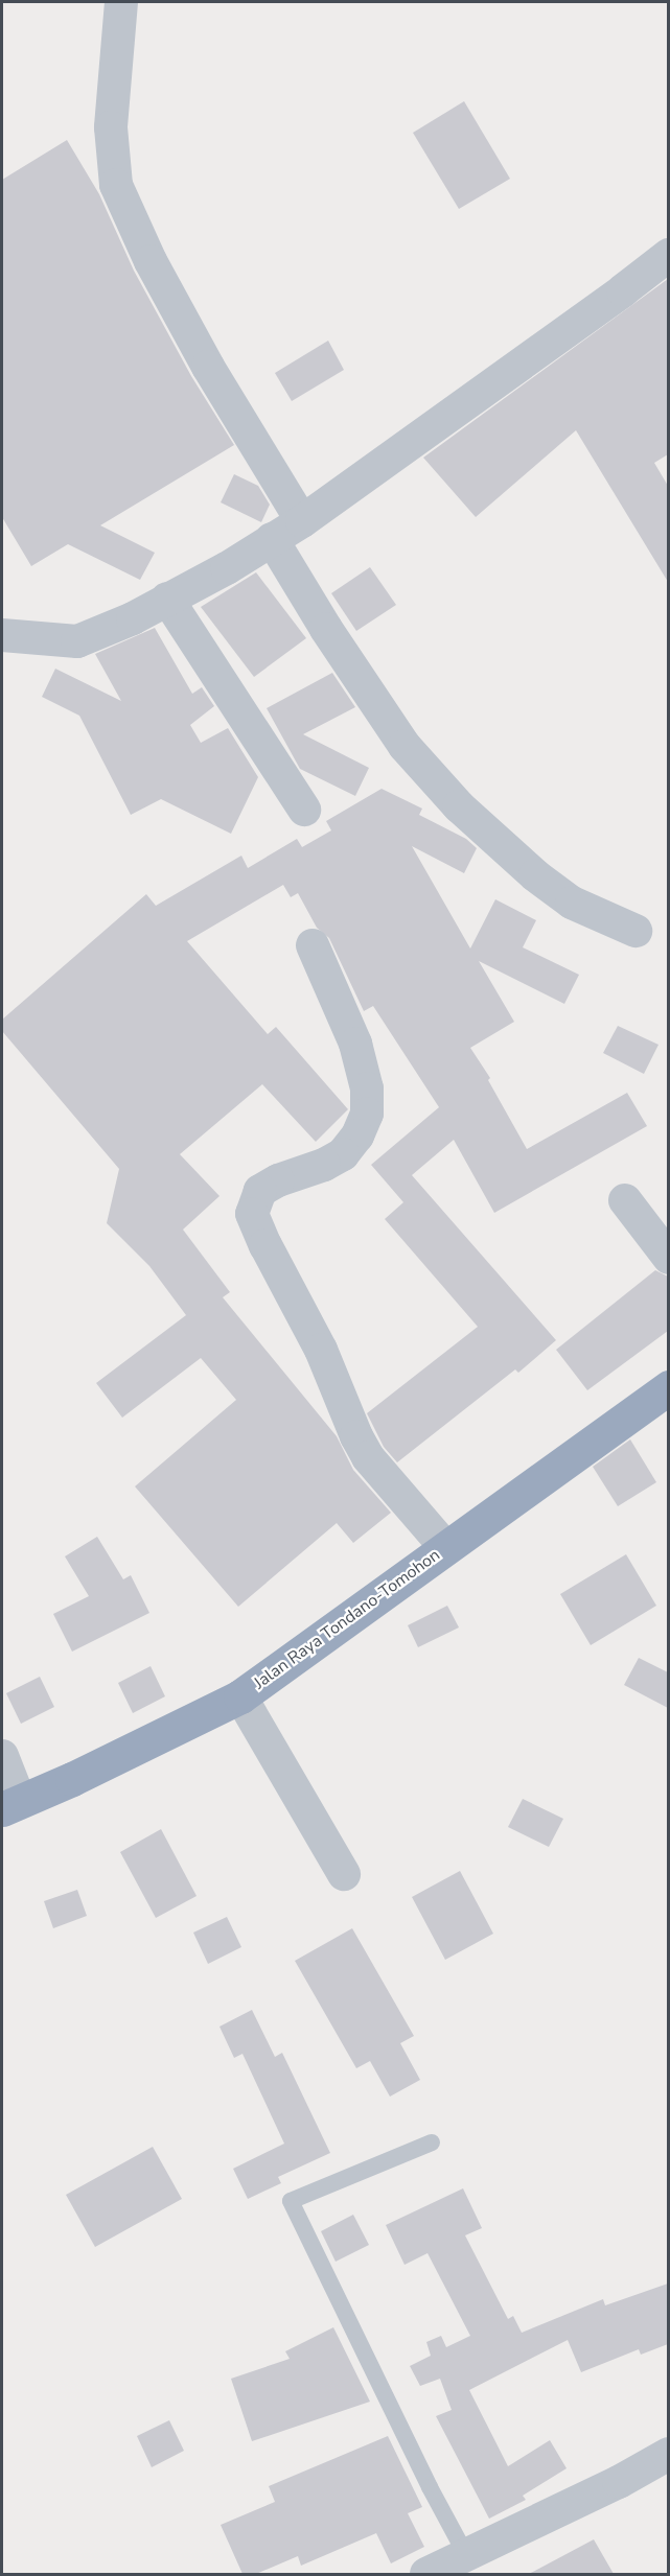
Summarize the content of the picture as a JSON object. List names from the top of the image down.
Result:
{
  "streets": {
    "highway": ["Jalan Raya Tondano-Tomohon"]
  }
}
